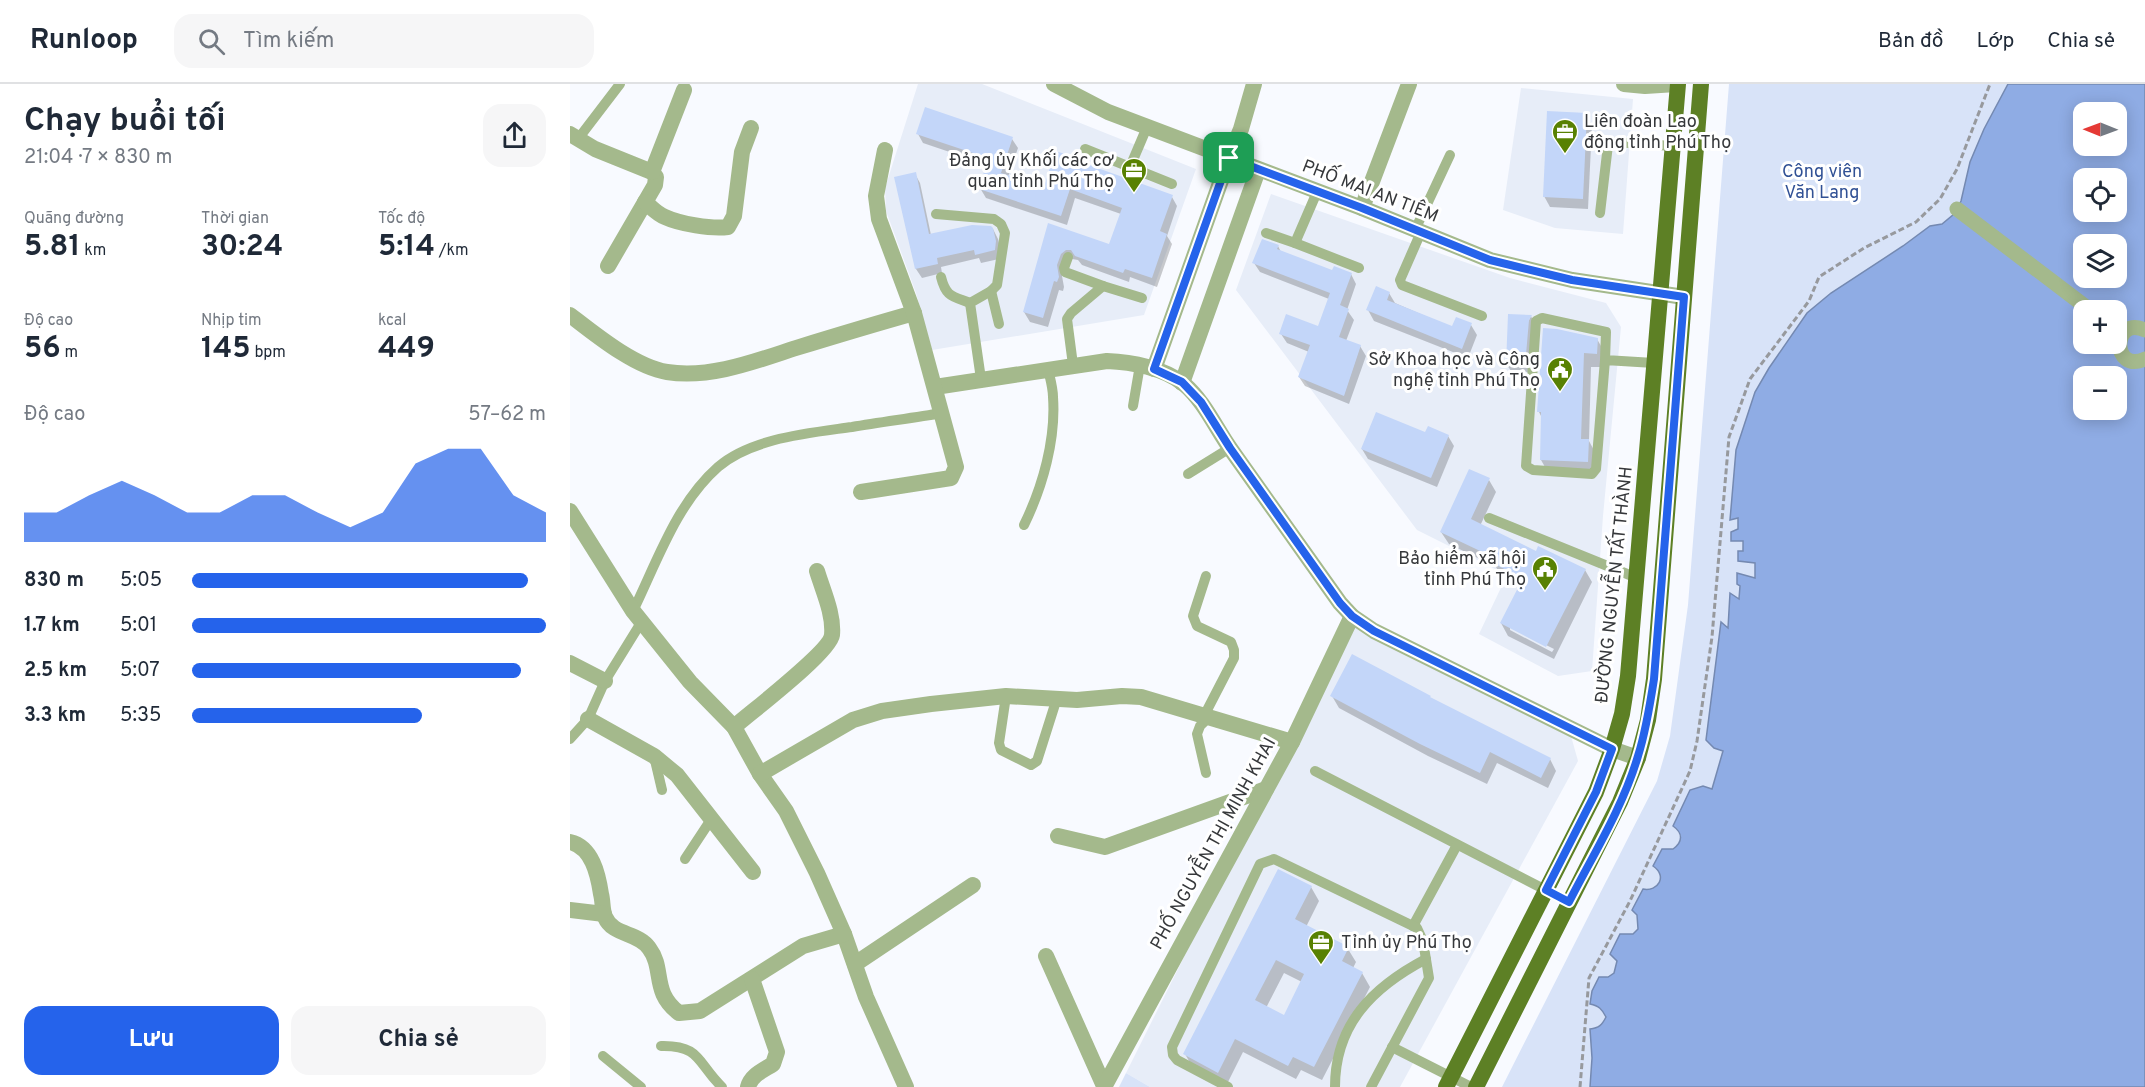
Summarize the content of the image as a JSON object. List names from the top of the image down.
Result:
{
  "streets": {
    "main road": ["ĐƯỜNG NGUYỄN TẤT THÀNH"],
    "street": ["PHỐ MAI AN TIÊM", "PHỐ NGUYỄN THỊ MINH KHAI"]
  },
  "crossings": [
    ["PHỐ MAI AN TIÊM", "ĐƯỜNG NGUYỄN TẤT THÀNH"]
  ],
  "parks": ["Công viên Văn Lang"],
  "places": {
    "office": ["Liên đoàn Lao động tỉnh Phú Thọ", "Đảng ủy Khối các cơ quan tỉnh Phú Thọ", "Tỉnh ủy Phú Thọ"],
    "public building": ["Sở Khoa học và Công nghệ tỉnh Phú Thọ", "Bảo hiểm xã hội tỉnh Phú Thọ"]
  },
  "north": "left",
  "page": {
    "header": "Runloop",
    "search": "Tìm kiếm",
    "nav": ["Bản đồ", "Lớp", "Chia sẻ"],
    "heading": ["Chạy buổi tối", "21:04 · 7 × 830 m"],
    "map_buttons": ["+", "−"],
    "stats": [
      ["Quãng đường", "5.81 km"],
      ["Thời gian", "30:24"],
      ["Tốc độ", "5:14 /km"],
      ["Độ cao", "56 m"],
      ["Nhịp tim", "145 bpm"],
      ["kcal", "449"]
    ],
    "chart": ["Độ cao", "57–62 m"],
    "list": [
      {
        "name": "830 m",
        "note": "5:05"
      },
      {
        "name": "1.7 km",
        "note": "5:01"
      },
      {
        "name": "2.5 km",
        "note": "5:07"
      },
      {
        "name": "3.3 km",
        "note": "5:35"
      }
    ],
    "buttons": ["Lưu", "Chia sẻ"]
  }
}
